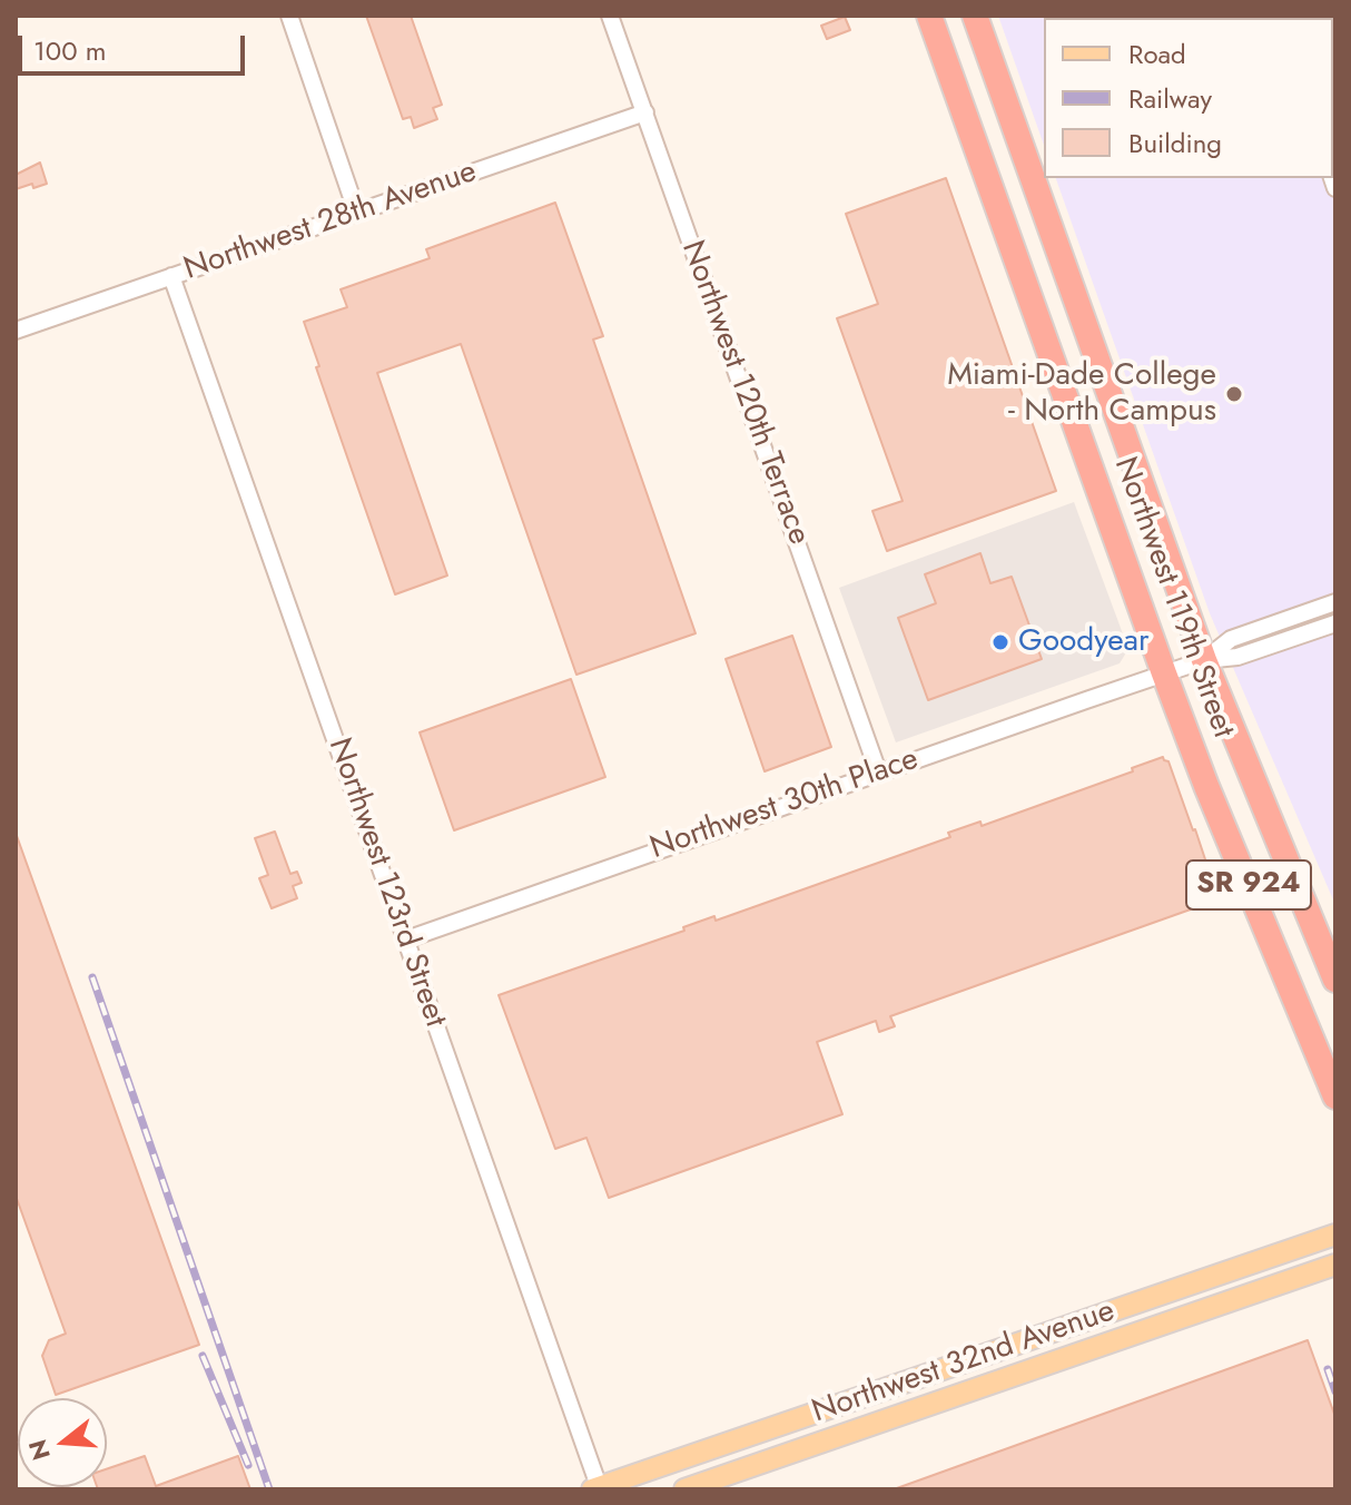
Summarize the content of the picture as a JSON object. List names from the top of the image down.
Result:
{
  "streets": {
    "highway": ["Northwest 119th Street", "SR 924"],
    "main road": ["Northwest 32nd Avenue"],
    "street": [
      "Northwest 28th Avenue",
      "Northwest 120th Terrace",
      "Northwest 30th Place",
      "Northwest 123rd Street"
    ]
  },
  "crossings": [
    ["Northwest 28th Avenue", "Northwest 120th Terrace"],
    ["Northwest 28th Avenue", "Northwest 123rd Street"],
    ["Northwest 120th Terrace", "Northwest 30th Place"],
    ["Northwest 119th Street", "Northwest 30th Place"],
    ["Northwest 30th Place", "Northwest 123rd Street"],
    ["Northwest 123rd Street", "Northwest 32nd Avenue"]
  ],
  "places": ["Miami-Dade College - North Campus", "Goodyear"],
  "legend": ["Road", "Railway", "Building"],
  "scale_bar": "100 m",
  "north": "left"
}
